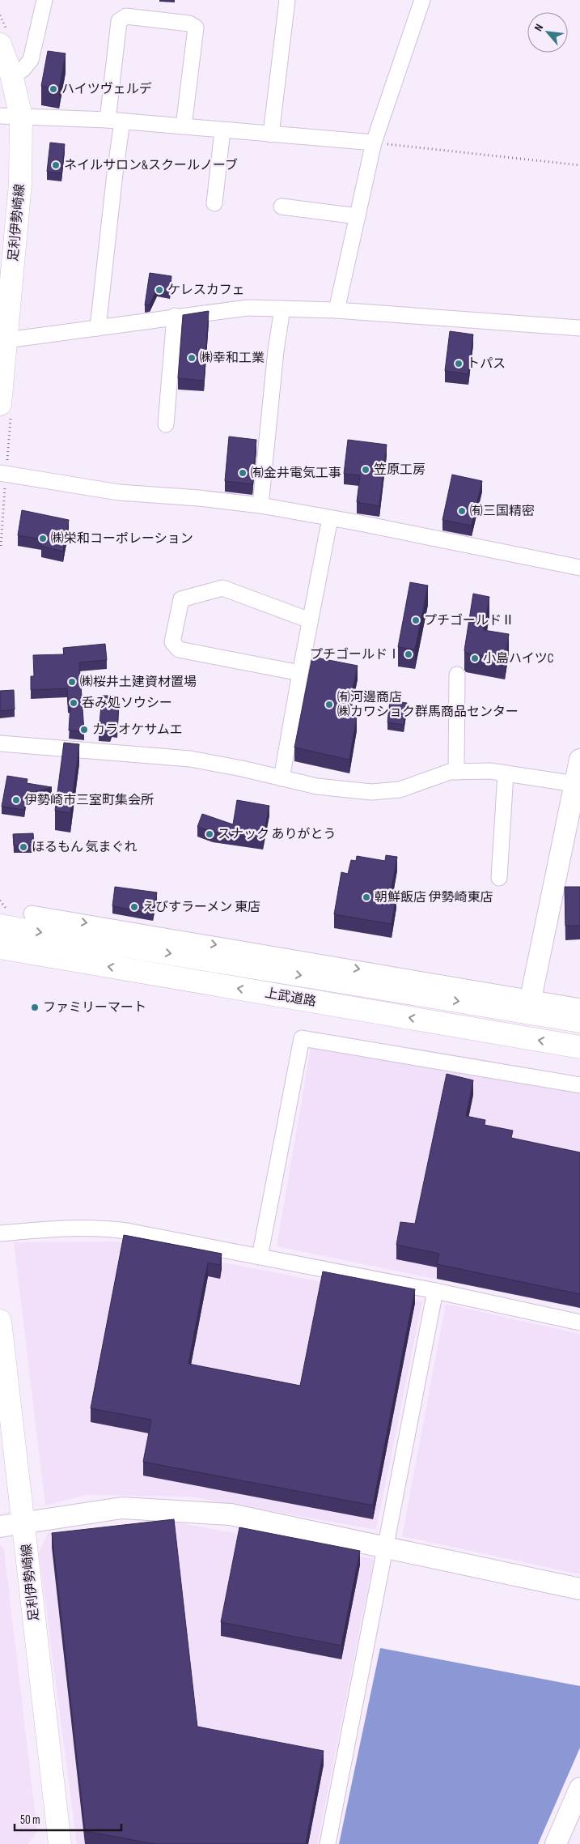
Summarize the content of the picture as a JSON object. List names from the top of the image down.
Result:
{
  "streets": {
    "main road": ["足利伊勢崎線", "上武道路"]
  },
  "places": [
    "ハイツヴェルデ",
    "ネイルサロン&スクールノーブ",
    "ケレスカフェ",
    "㈱幸和工業",
    "トパス",
    "笠原工房",
    "㈲金井電気工事",
    "㈲三国精密",
    "㈱栄和コーポレーション",
    "プチゴールドⅡ",
    "プチゴールドⅠ",
    "小島ハイツC",
    "㈱桜井土建資材置場",
    "呑み処ソウシー",
    "㈲河邊商店 ㈱カワショク群馬商品センター",
    "カラオケサムエ",
    "伊勢崎市三室町集会所",
    "スナック ありがとう",
    "ほるもん 気まぐれ",
    "朝鮮飯店 伊勢崎東店",
    "えびすラーメン 東店",
    "ファミリーマート"
  ],
  "scale_bar": "50 m",
  "north": "top left"
}
